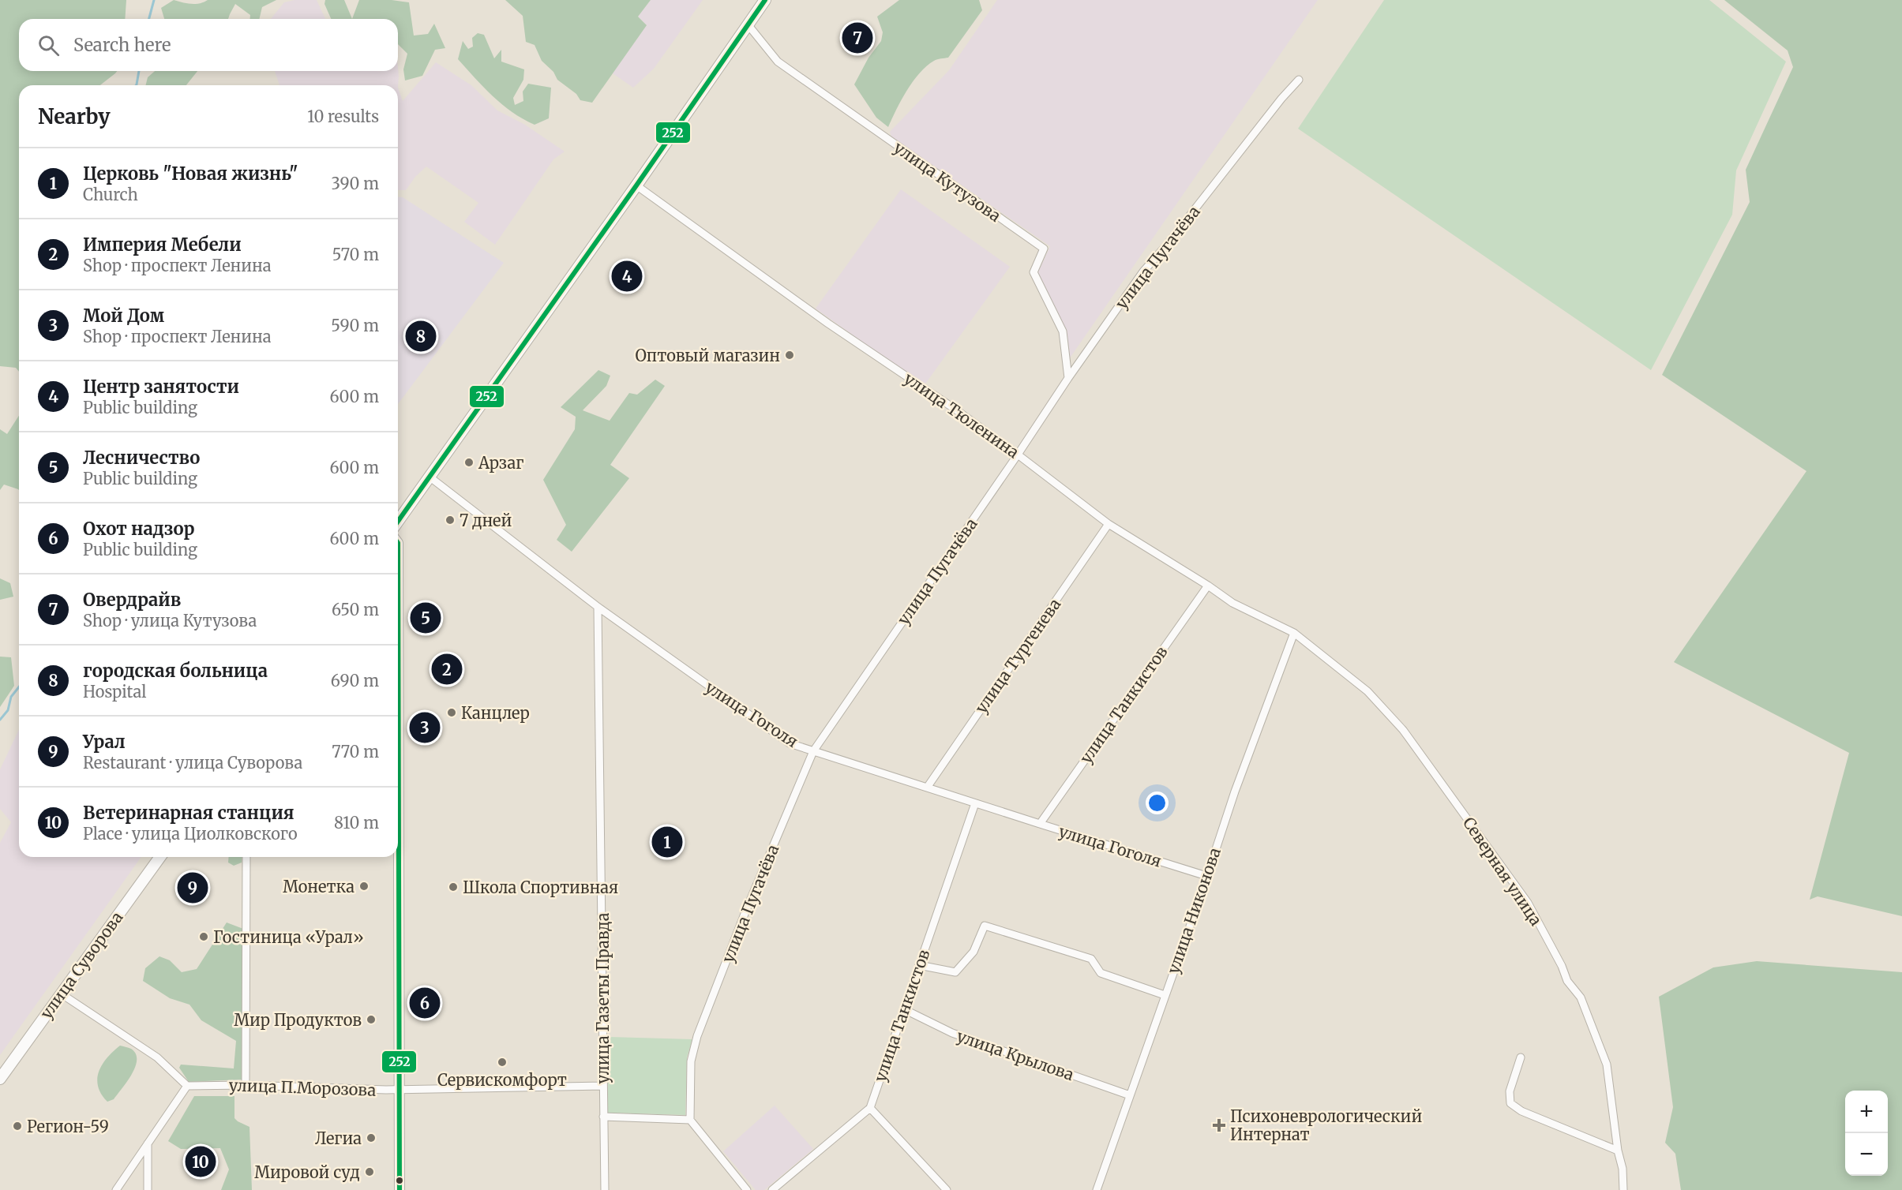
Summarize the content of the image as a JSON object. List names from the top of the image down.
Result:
{
  "streets": {
    "main road": ["улица Суворова"],
    "street": [
      "улица Кутузова",
      "улица Пугачёва",
      "улица Тюленина",
      "улица Тургенева",
      "улица Танкистов",
      "улица Гоголя",
      "Северная улица",
      "улица Никонова",
      "улица Газеты Правда",
      "улица Крылова",
      "улица П.Морозова"
    ]
  },
  "crossings": [
    ["улица Кутузова", "улица Пугачёва"],
    ["улица Пугачёва", "улица Тюленина"],
    ["улица Пугачёва", "улица Гоголя"],
    ["улица Тюленина", "улица Тургенева"],
    ["улица Тюленина", "улица Танкистов"],
    ["улица Тюленина", "Северная улица"],
    ["улица Тюленина", "улица Никонова"],
    ["улица Тургенева", "улица Гоголя"],
    ["улица Танкистов", "улица Гоголя"],
    ["улица Танкистов", "улица Крылова"],
    ["улица Гоголя", "улица Никонова"],
    ["улица Гоголя", "улица Газеты Правда"],
    ["Северная улица", "улица Никонова"],
    ["улица Никонова", "улица Крылова"],
    ["улица Газеты Правда", "улица П.Морозова"]
  ],
  "places": {
    "other": [
      "Оптовый магазин",
      "Арзаг",
      "7 дней",
      "Канцлер",
      "Монетка",
      "Школа Спортивная",
      "Гостиница «Урал»",
      "Мир Продуктов",
      "Сервискомфорт",
      "Регион-59",
      "Легиа",
      "Мировой суд"
    ],
    "health": ["Психоневрологический Интернат"]
  },
  "lines": ["transit line 252"],
  "page": {
    "search": "Search here",
    "pins": [
      "7",
      "4",
      "8",
      "5",
      "2",
      "3",
      "1",
      "9",
      "6",
      "10"
    ],
    "heading": ["Nearby", "10 results"],
    "list": [
      {
        "mark": "1",
        "name": "Церковь \"Новая жизнь\"",
        "note": "Church",
        "value": "390 m"
      },
      {
        "mark": "2",
        "name": "Империя Мебели",
        "note": "Shop · проспект Ленина",
        "value": "570 m"
      },
      {
        "mark": "3",
        "name": "Мой Дом",
        "note": "Shop · проспект Ленина",
        "value": "590 m"
      },
      {
        "mark": "4",
        "name": "Центр занятости",
        "note": "Public building",
        "value": "600 m"
      },
      {
        "mark": "5",
        "name": "Лесничество",
        "note": "Public building",
        "value": "600 m"
      },
      {
        "mark": "6",
        "name": "Охот надзор",
        "note": "Public building",
        "value": "600 m"
      },
      {
        "mark": "7",
        "name": "Овердрайв",
        "note": "Shop · улица Кутузова",
        "value": "650 m"
      },
      {
        "mark": "8",
        "name": "городская больница",
        "note": "Hospital",
        "value": "690 m"
      },
      {
        "mark": "9",
        "name": "Урал",
        "note": "Restaurant · улица Суворова",
        "value": "770 m"
      },
      {
        "mark": "10",
        "name": "Ветеринарная станция",
        "note": "Place · улица Циолковского",
        "value": "810 m"
      }
    ],
    "map_buttons": ["+", "−"]
  }
}
